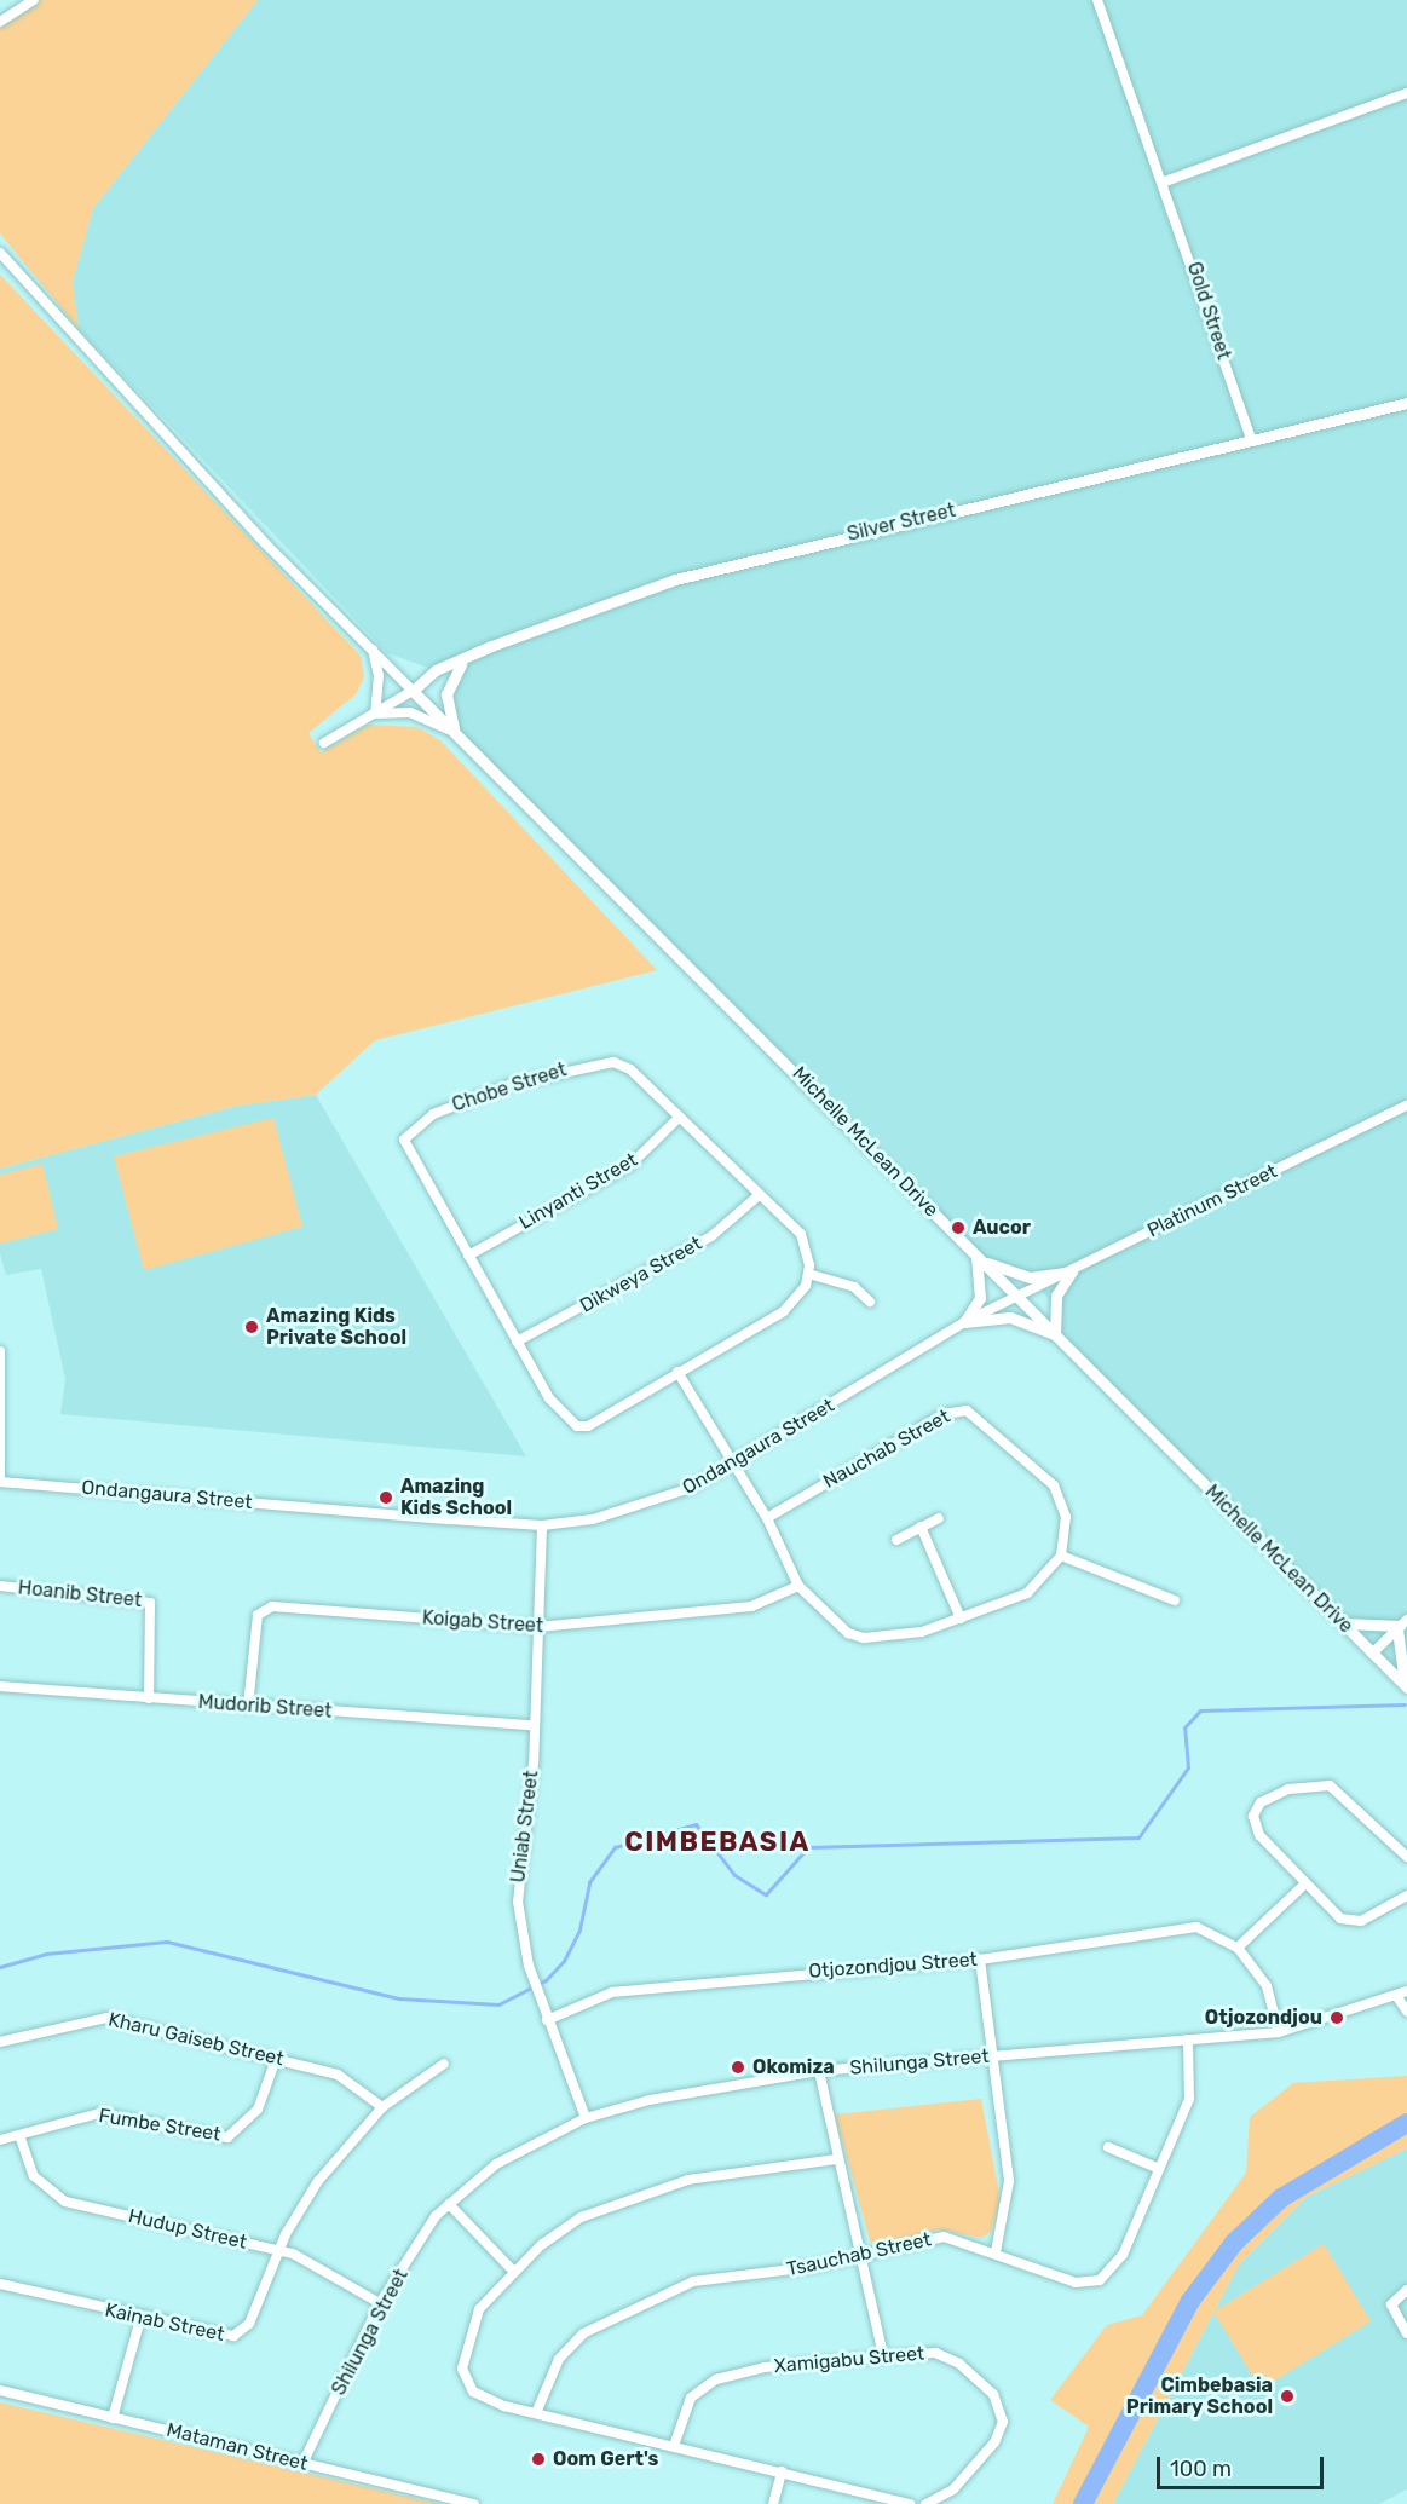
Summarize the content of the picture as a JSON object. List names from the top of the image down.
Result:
{
  "streets": {
    "street": [
      "Gold Street",
      "Silver Street",
      "Chobe Street",
      "Michelle McLean Drive",
      "Linyanti Street",
      "Platinum Street",
      "Dikweya Street",
      "Ondangaura Street",
      "Nauchab Street",
      "Hoanib Street",
      "Koigab Street",
      "Mudorib Street",
      "Uniab Street",
      "Otjozondjou Street",
      "Kharu Gaiseb Street",
      "Shilunga Street",
      "Fumbe Street",
      "Hudup Street",
      "Tsauchab Street",
      "Kainab Street",
      "Xamigabu Street",
      "Mataman Street"
    ]
  },
  "crossings": [
    ["Gold Street", "Silver Street"],
    ["Silver Street", "Michelle McLean Drive"],
    ["Chobe Street", "Linyanti Street"],
    ["Chobe Street", "Dikweya Street"],
    ["Michelle McLean Drive", "Platinum Street"],
    ["Michelle McLean Drive", "Ondangaura Street"],
    ["Platinum Street", "Ondangaura Street"],
    ["Ondangaura Street", "Uniab Street"],
    ["Nauchab Street", "Koigab Street"],
    ["Hoanib Street", "Mudorib Street"],
    ["Koigab Street", "Mudorib Street"],
    ["Koigab Street", "Uniab Street"],
    ["Mudorib Street", "Uniab Street"],
    ["Uniab Street", "Otjozondjou Street"],
    ["Uniab Street", "Shilunga Street"],
    ["Kharu Gaiseb Street", "Fumbe Street"],
    ["Kharu Gaiseb Street", "Kainab Street"],
    ["Shilunga Street", "Hudup Street"],
    ["Shilunga Street", "Tsauchab Street"],
    ["Shilunga Street", "Mataman Street"],
    ["Fumbe Street", "Hudup Street"],
    ["Hudup Street", "Kainab Street"]
  ],
  "districts": ["CIMBEBASIA"],
  "places": [
    "Aucor",
    "Amazing Kids Private School",
    "Amazing Kids School",
    "Otjozondjou",
    "Okomiza",
    "Cimbebasia Primary School",
    "Oom Gert's"
  ],
  "scale_bar": "100 m"
}
